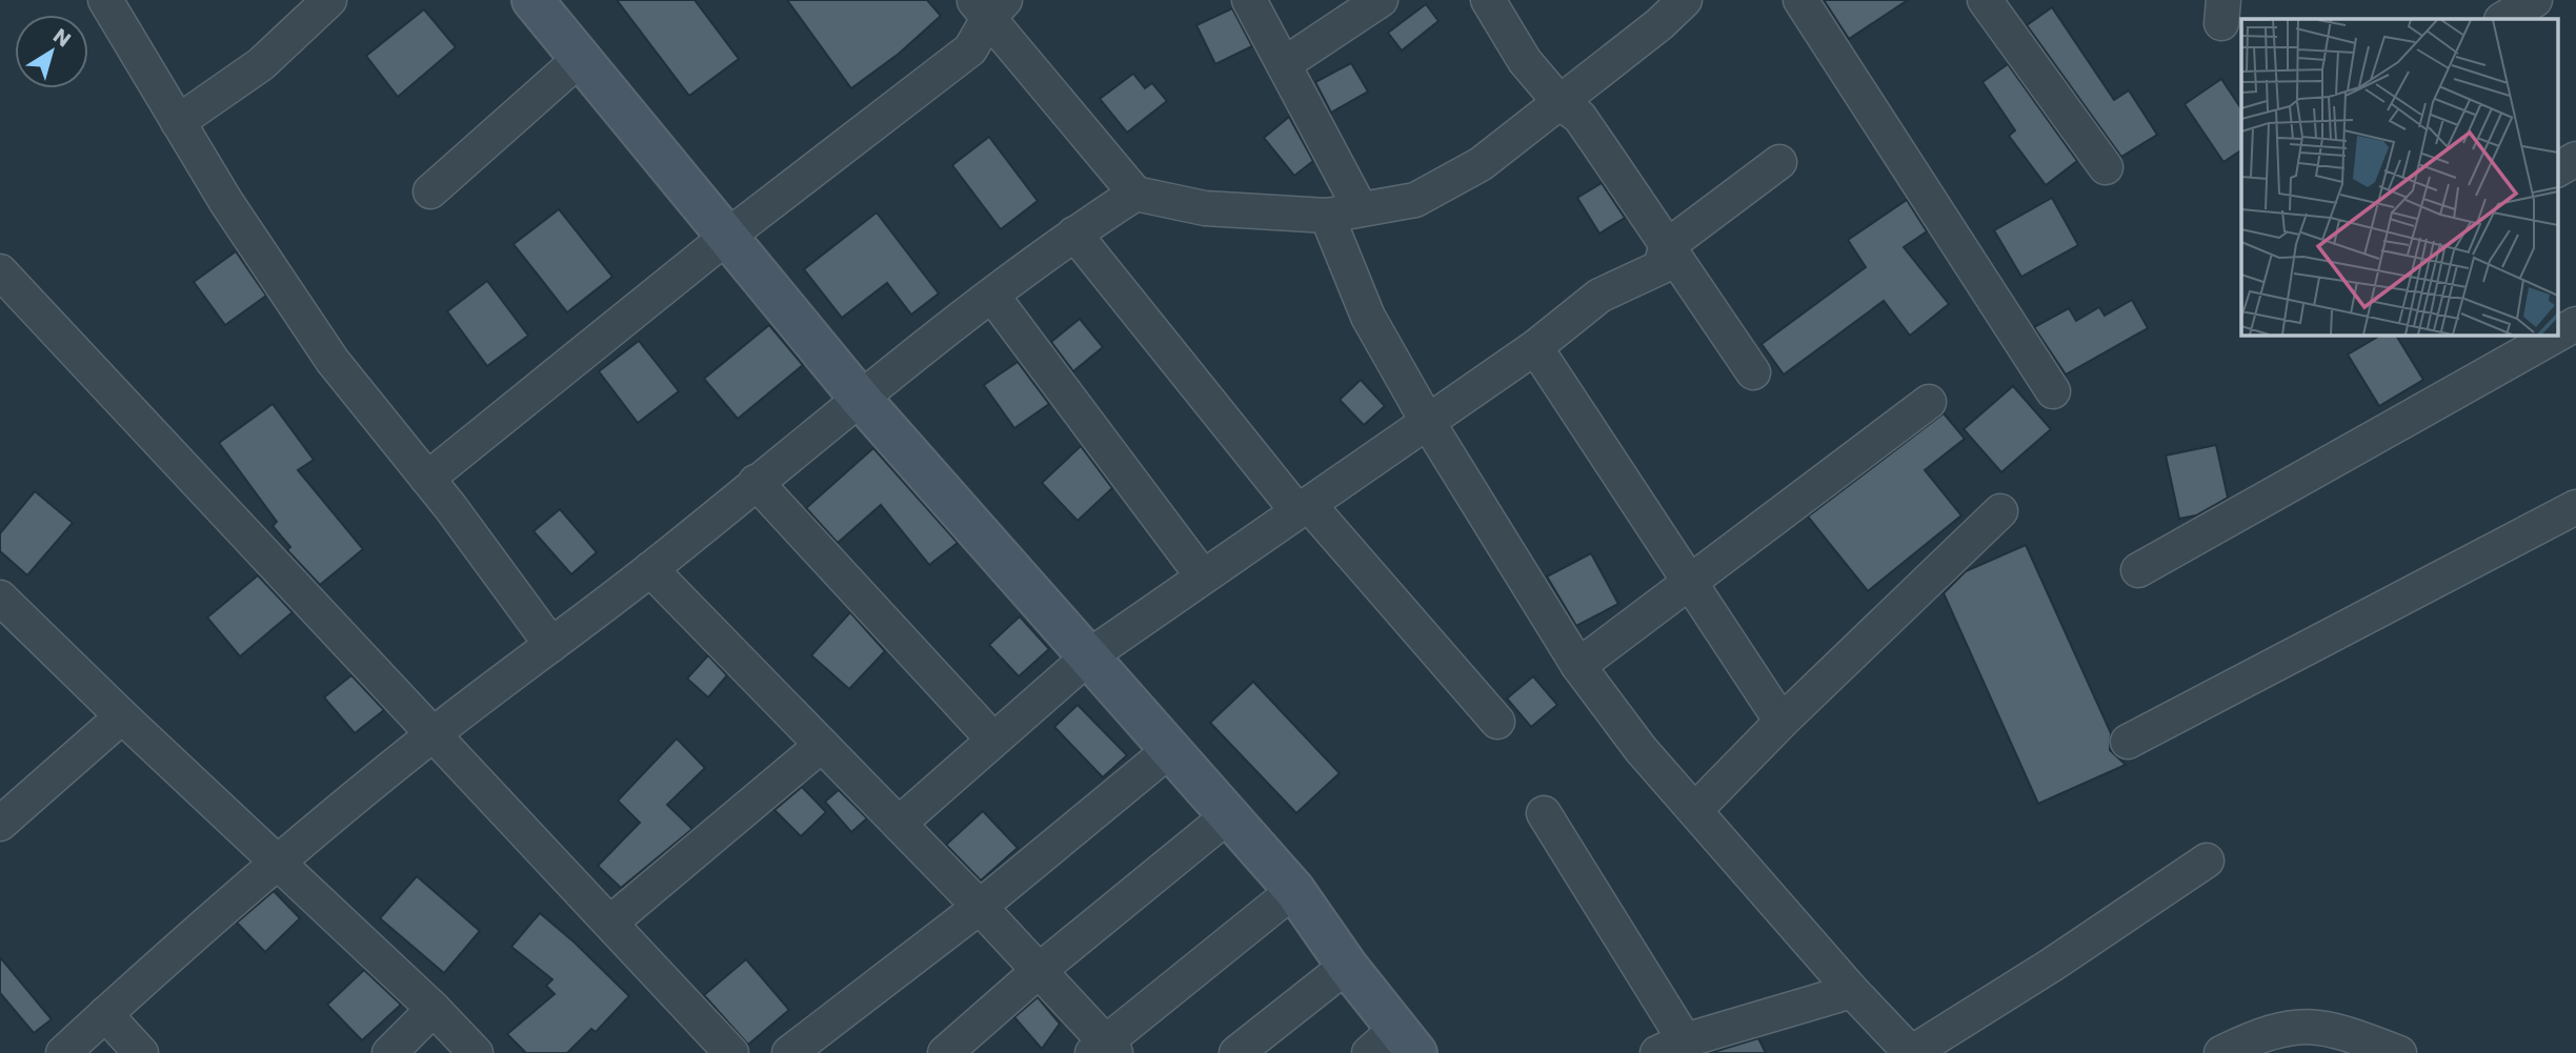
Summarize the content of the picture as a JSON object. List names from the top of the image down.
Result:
{
  "north": "top right"
}
